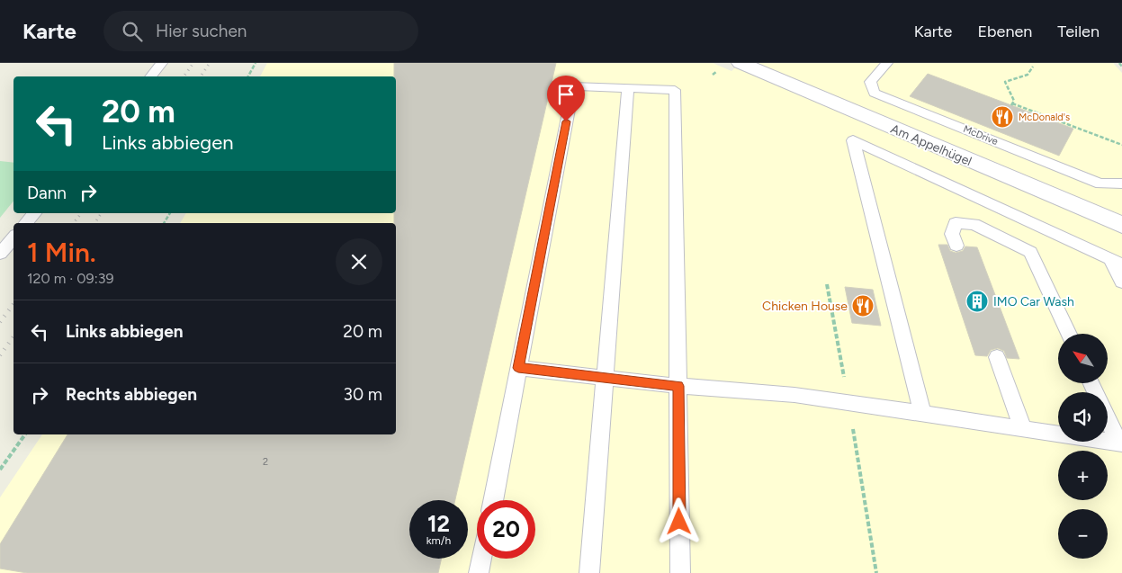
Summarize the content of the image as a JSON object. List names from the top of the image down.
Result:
{
  "streets": {
    "street": ["Am Appelhügel"],
    "lane": ["McDrive"]
  },
  "places": {
    "restaurant": ["McDonald's", "Chicken House"],
    "building": ["IMO Car Wash"]
  },
  "house_numbers": ["2"],
  "north": "top left",
  "page": {
    "header": "Karte",
    "search": "Hier suchen",
    "nav": ["Karte", "Ebenen", "Teilen"],
    "turn": ["20 m", "Links abbiegen"],
    "then": "Dann",
    "heading": ["1 Min.", "120 m · 09:39"],
    "list": [
      {
        "name": "Links abbiegen",
        "value": "20 m"
      },
      {
        "name": "Rechts abbiegen",
        "value": "30 m"
      }
    ],
    "map_buttons": ["+", "−"],
    "speed": "12 km/h",
    "limit": "20"
  }
}
